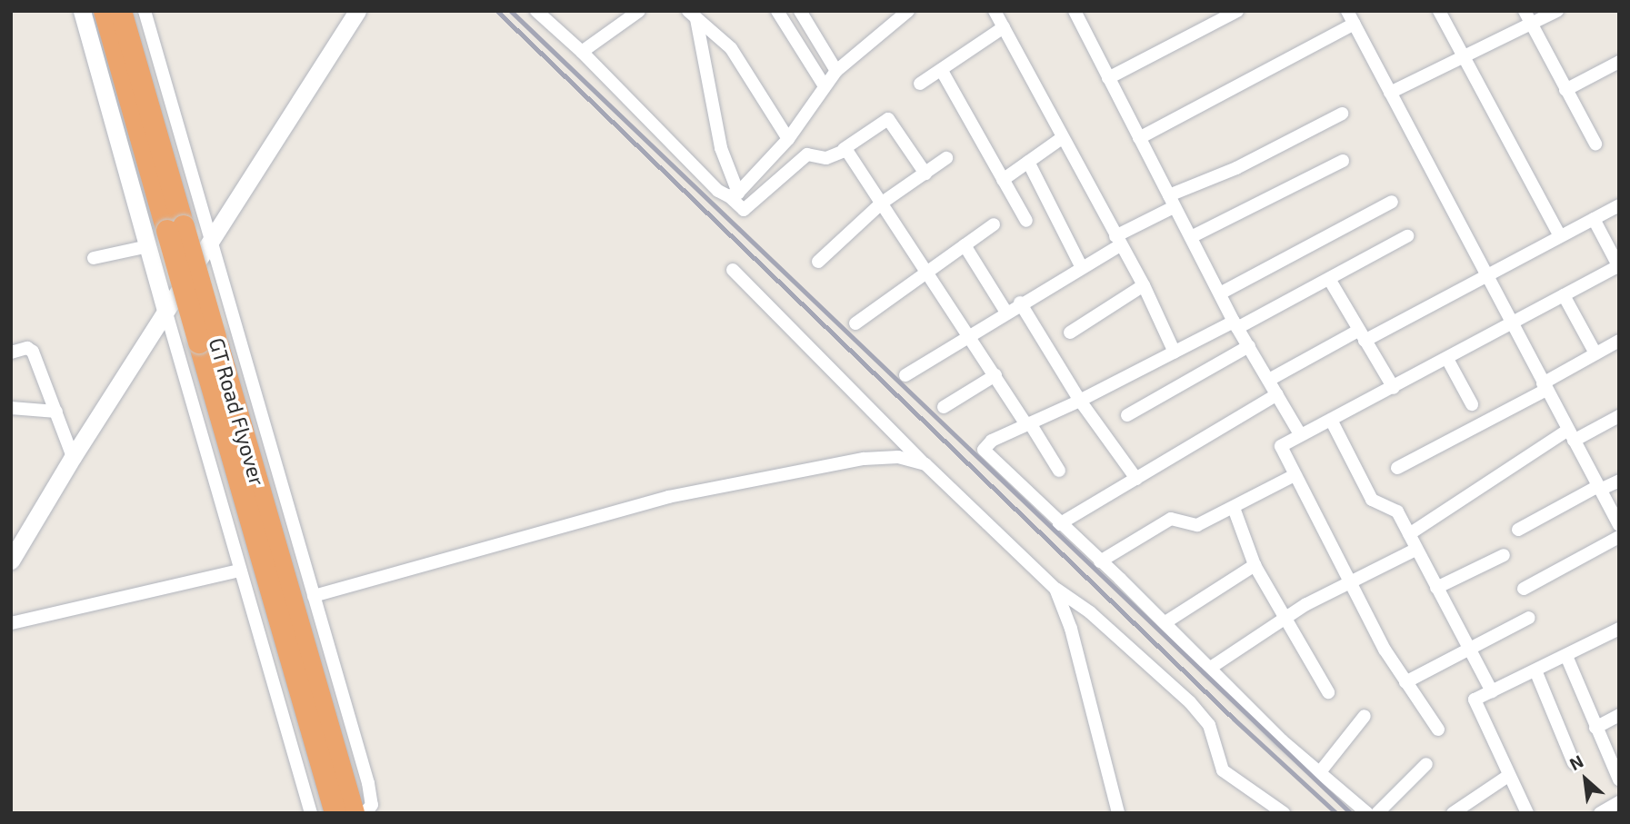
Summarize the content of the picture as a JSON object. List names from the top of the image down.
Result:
{
  "streets": {
    "highway": ["GT Road Flyover"]
  },
  "north": "top left"
}
